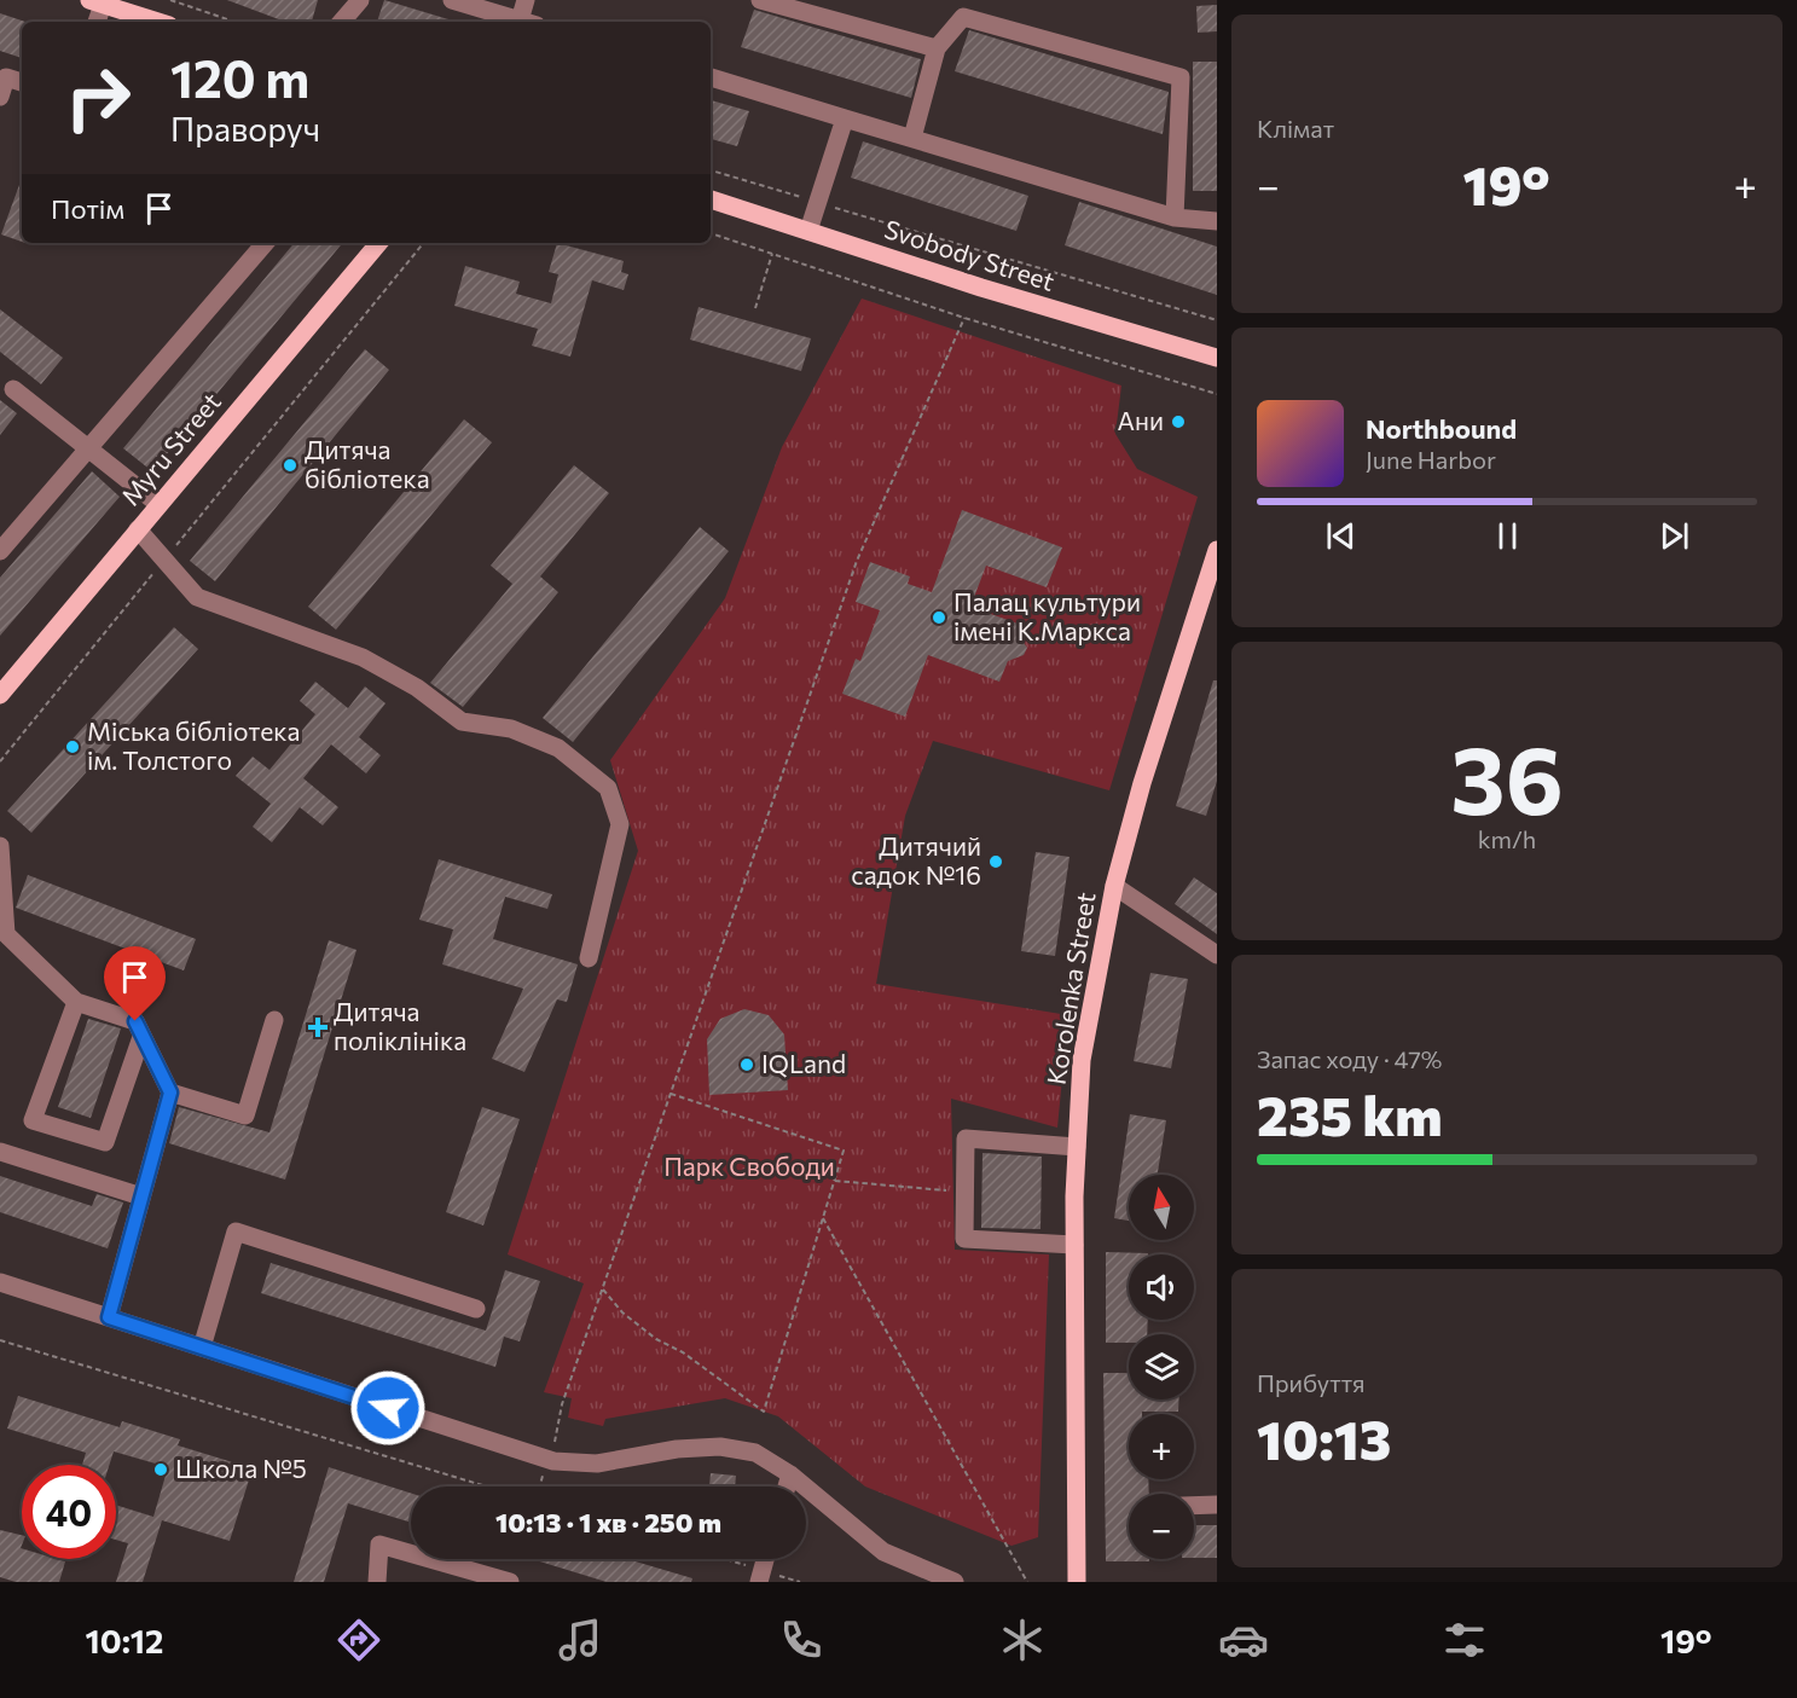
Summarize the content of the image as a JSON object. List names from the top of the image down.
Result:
{
  "streets": {
    "main road": ["Svobody Street", "Myru Street", "Korolenka Street"]
  },
  "parks": ["Парк Свободи"],
  "places": {
    "other": [
      "Ани",
      "Дитяча бібліотека",
      "Палац культури імені К.Маркса",
      "Міська бібліотека ім. Толстого",
      "Дитячий садок №16",
      "IQLand",
      "Школа №5"
    ],
    "health": ["Дитяча поліклініка"]
  },
  "north": "top",
  "page": {
    "tile": [
      "Клімат",
      ["36", "km/h"],
      ["Запас ходу · 47%", "235 km"],
      ["Прибуття", "10:13"]
    ],
    "turn": ["120 m", "Праворуч"],
    "heat": ["−", "19°", "+"],
    "then": "Потім",
    "song": ["Northbound", "June Harbor"],
    "map_buttons": ["+", "−"],
    "limit": "40",
    "trip": "10:13 · 1 хв · 250 m",
    "tabs": ["10:12", "19°"]
  }
}
